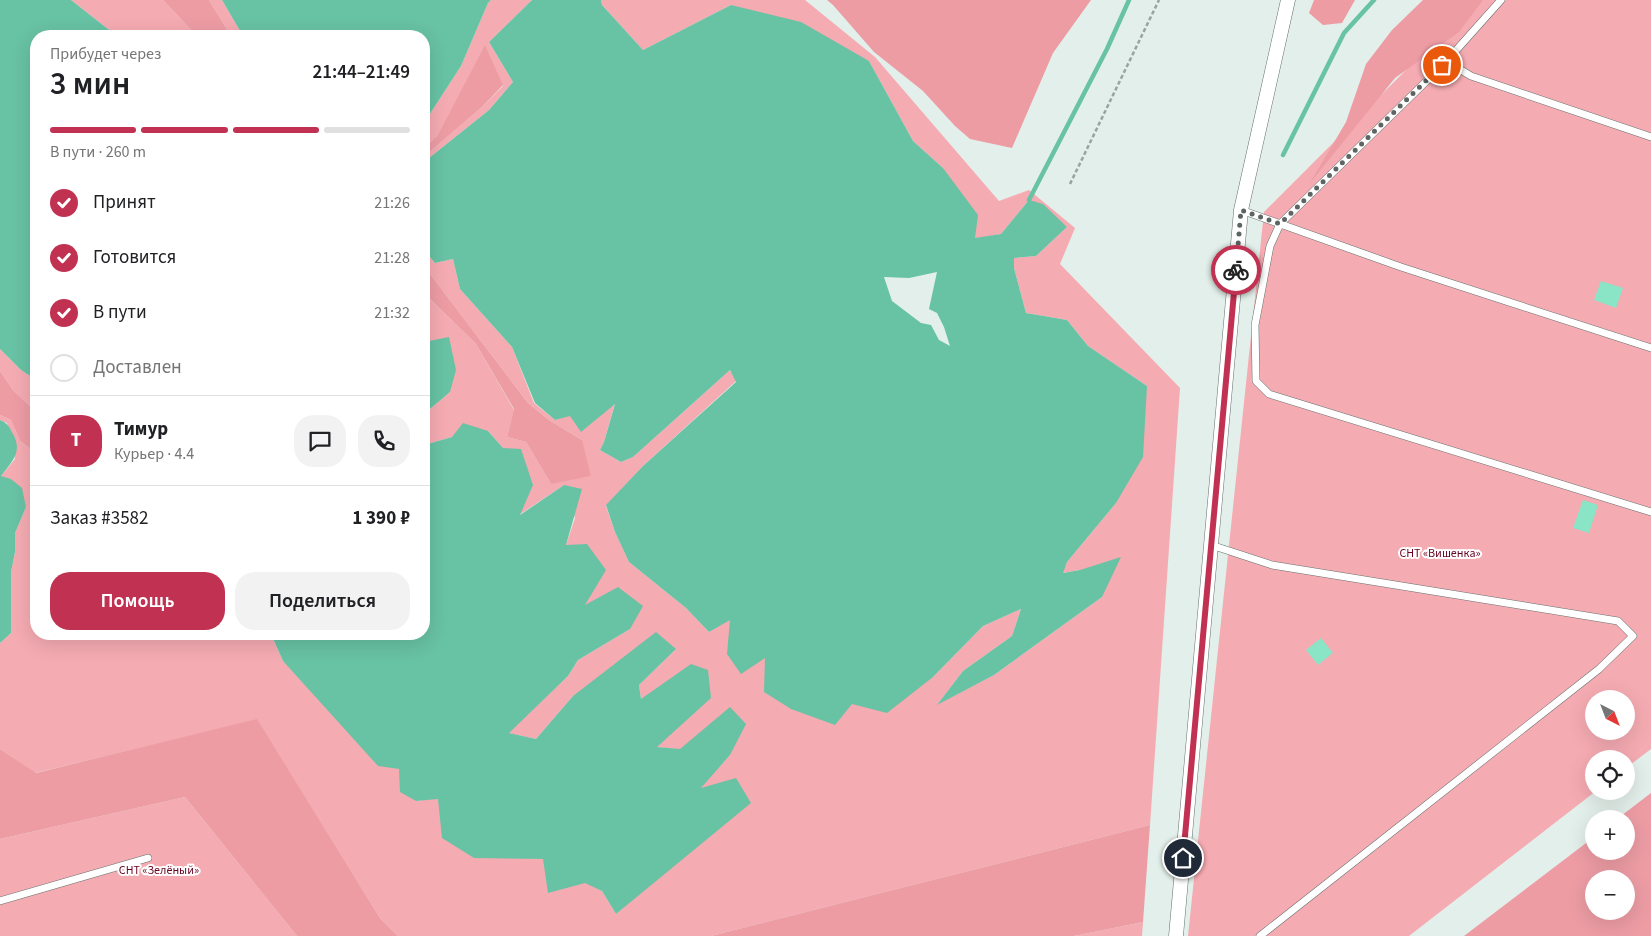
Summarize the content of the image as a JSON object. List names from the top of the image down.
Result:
{
  "parks": ["СНТ «Вишенка»", "СНТ «Зелёный»"],
  "north": "bottom right",
  "page": {
    "heading": ["3 мин", "Прибудет через", "21:44–21:49"],
    "panel": [
      "Тимур",
      "Курьер · 4.4",
      "Заказ #3582",
      "1 390 ₽"
    ],
    "bar": "В пути · 260 m",
    "list": [
      ["Принят", "21:26"],
      ["Готовится", "21:28"],
      ["В пути", "21:32"],
      "Доставлен"
    ],
    "round": "Т",
    "buttons": ["Помощь", "Поделиться"],
    "map_buttons": ["+", "−"]
  }
}
